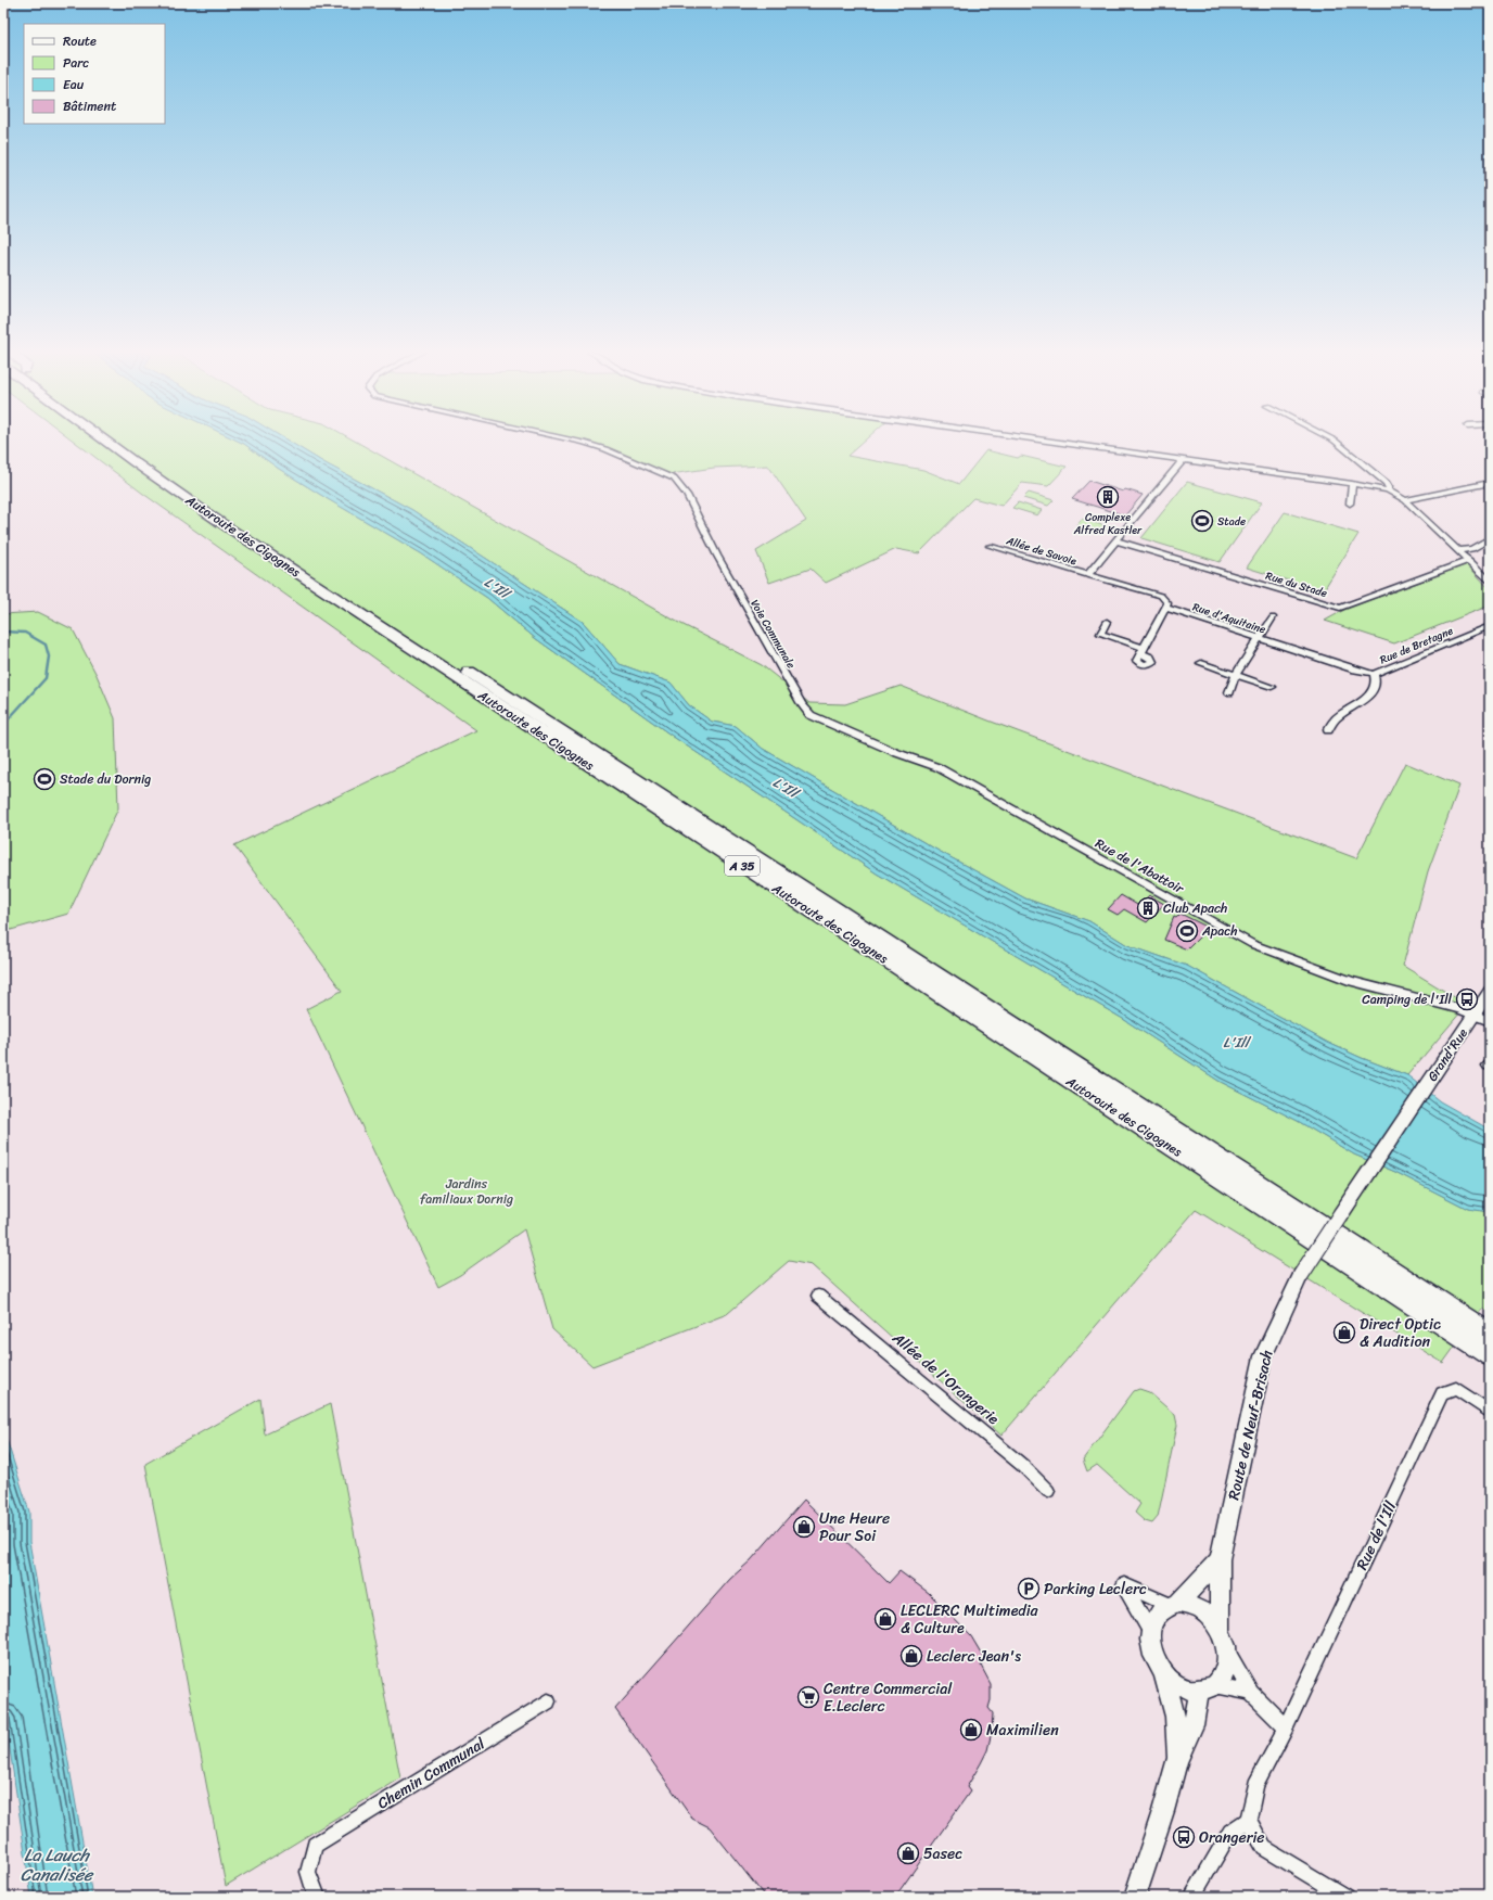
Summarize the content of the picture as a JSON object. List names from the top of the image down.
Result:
{
  "streets": {
    "highway": ["Autoroute des Cigognes", "A 35"],
    "main road": ["Grand'Rue", "Route de Neuf-Brisach"],
    "street": [
      "Allée de Savoie",
      "Rue du Stade",
      "Rue d'Aquitaine",
      "Voie Communale",
      "Rue de Bretagne",
      "Rue de l'Abattoir",
      "Allée de l'Orangerie",
      "Rue de l'Ill",
      "Chemin Communal"
    ]
  },
  "crossings": [
    ["Rue d'Aquitaine", "Rue de Bretagne"],
    ["Voie Communale", "Rue de l'Abattoir"],
    ["Rue de l'Abattoir", "Grand'Rue"],
    ["Grand'Rue", "Route de Neuf-Brisach"]
  ],
  "water": ["L'Ill", "La Lauch Canalisée"],
  "parks": ["Jardins familiaux Dornig"],
  "places": {
    "building": ["Complexe Alfred Kastler", "Club Apach"],
    "sports": ["Stade", "Stade du Dornig", "Apach"],
    "bus stop": ["Camping de l'Ill", "Orangerie"],
    "shop": [
      "Direct Optic & Audition",
      "Une Heure Pour Soi",
      "LECLERC Multimedia & Culture",
      "Leclerc Jean's",
      "Maximilien",
      "5asec"
    ],
    "parking": ["Parking Leclerc"],
    "supermarket": ["Centre Commercial E.Leclerc"]
  },
  "legend": [
    "Route",
    "Parc",
    "Eau",
    "Bâtiment"
  ]
}
